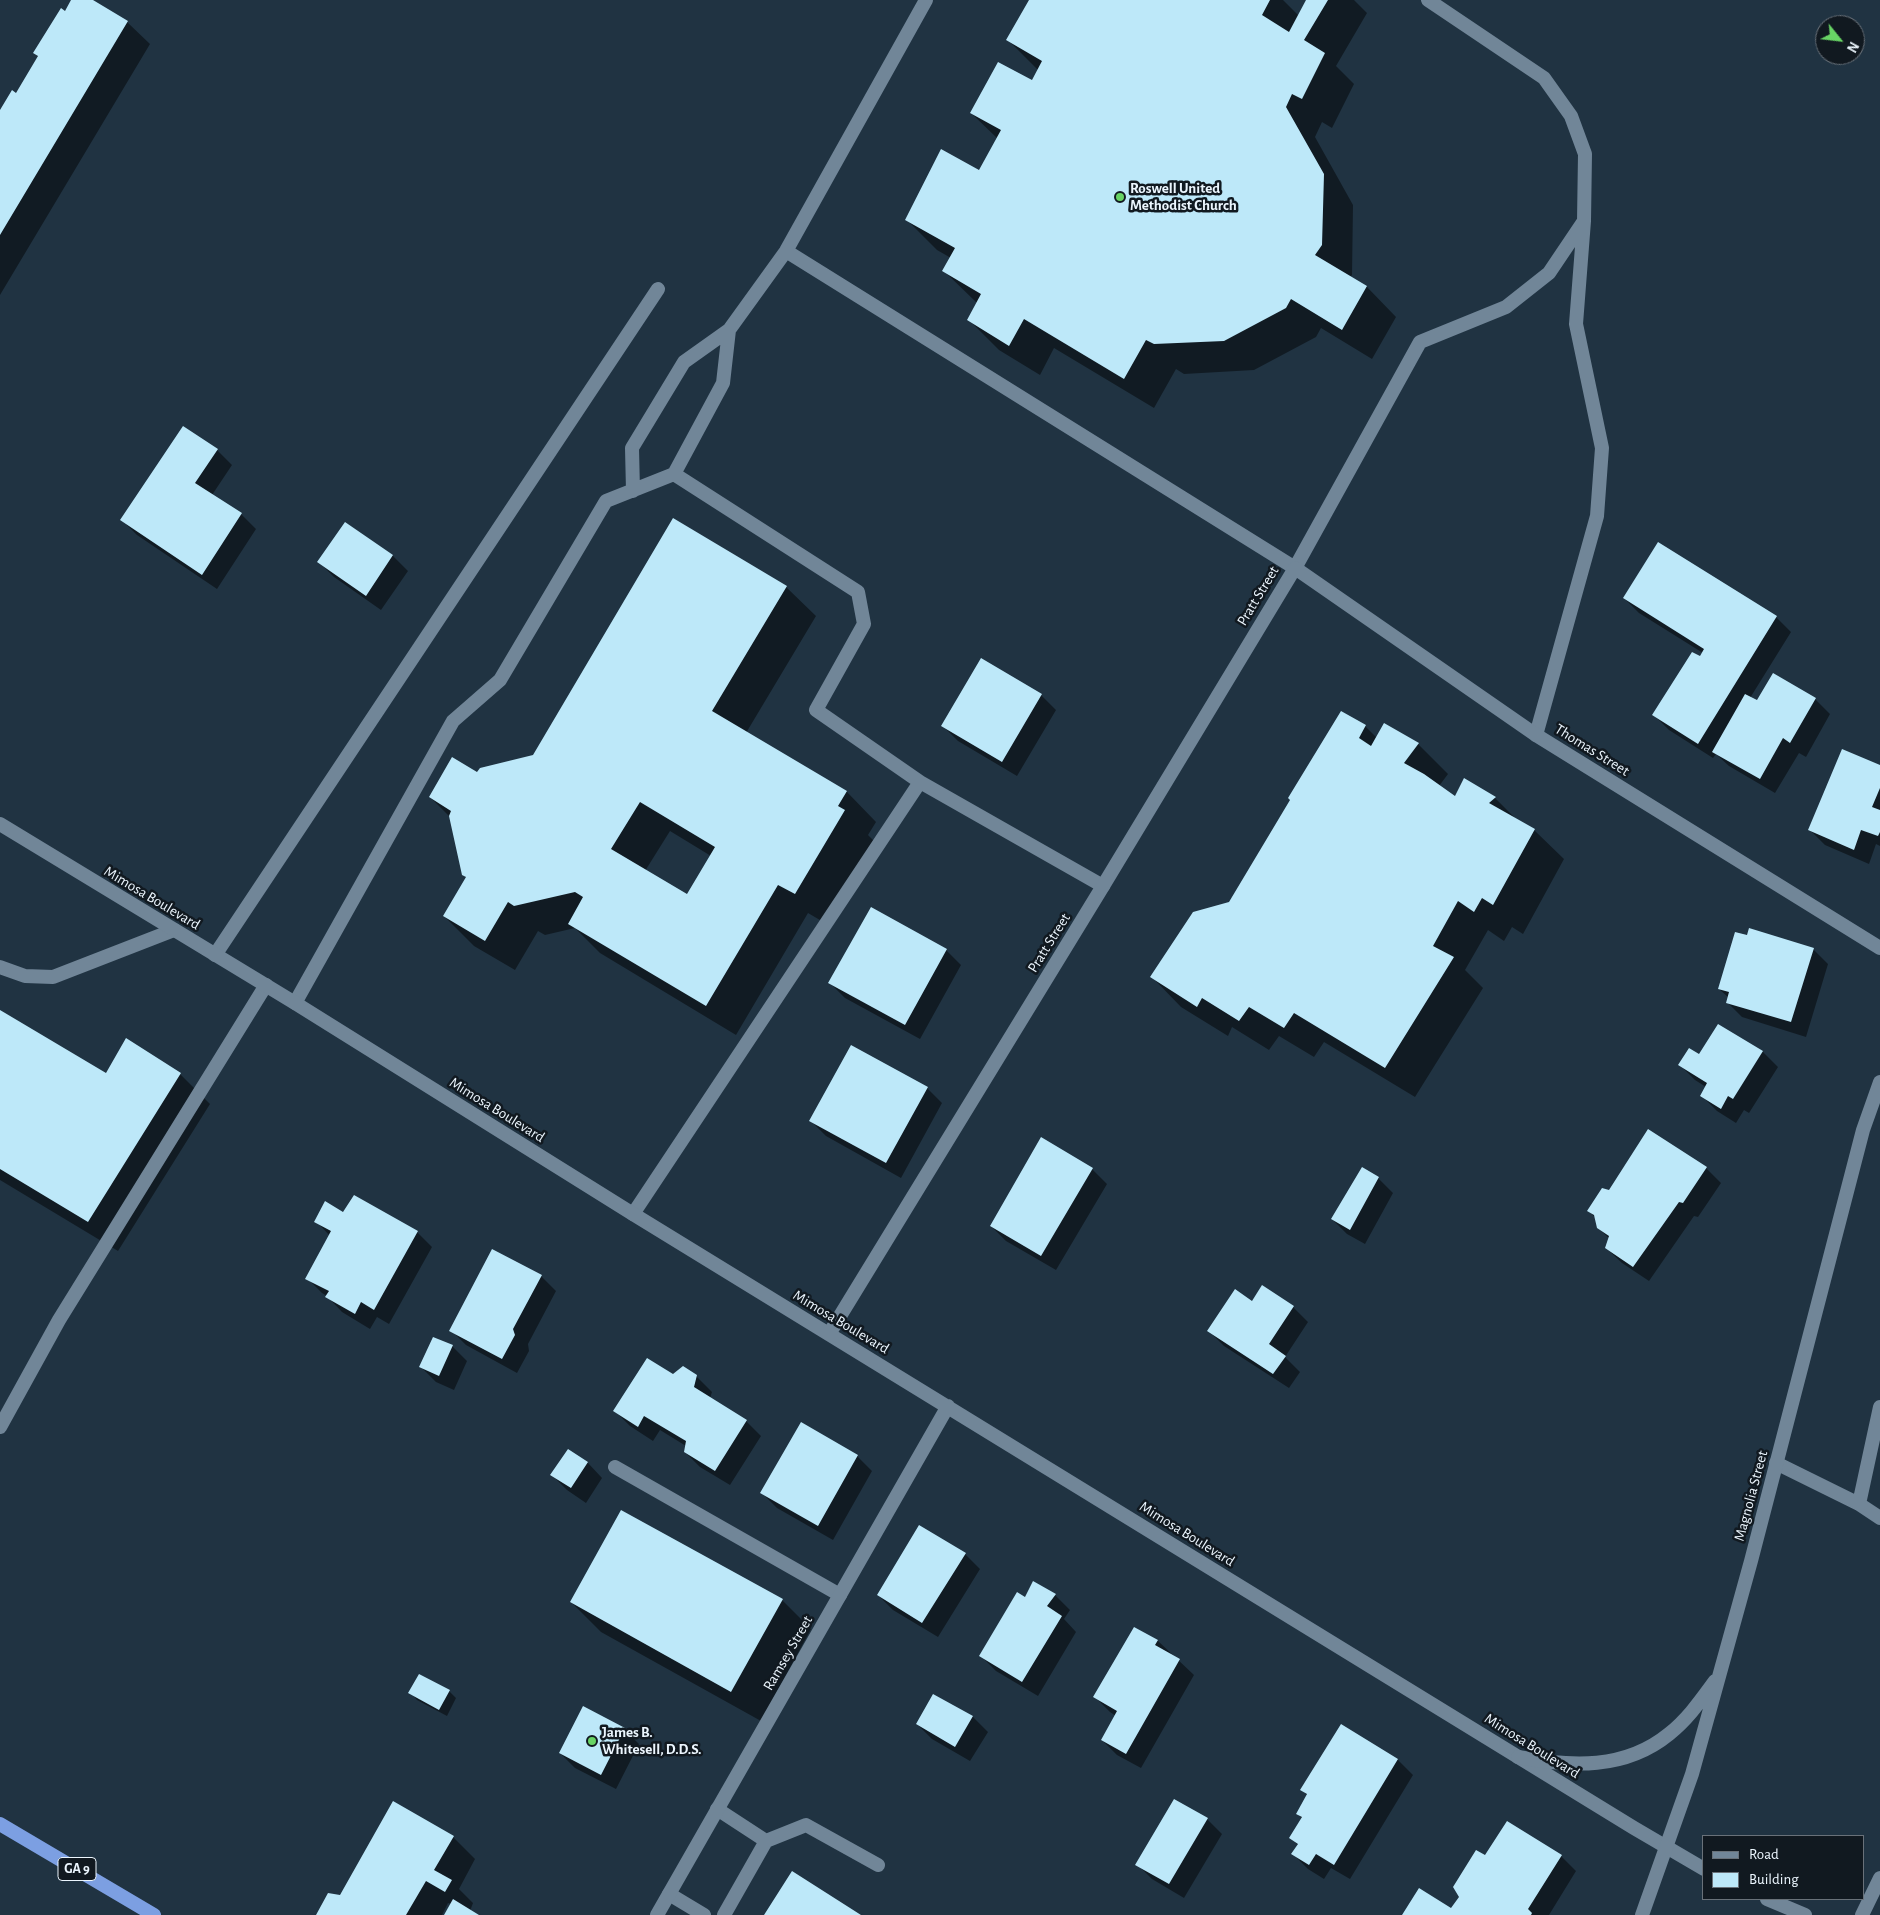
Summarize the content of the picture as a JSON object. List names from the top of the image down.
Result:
{
  "streets": {
    "highway": ["GA 9"],
    "street": [
      "Pratt Street",
      "Thomas Street",
      "Mimosa Boulevard",
      "Magnolia Street",
      "Ramsey Street"
    ]
  },
  "crossings": [
    ["Pratt Street", "Thomas Street"],
    ["Pratt Street", "Mimosa Boulevard"],
    ["Mimosa Boulevard", "Magnolia Street"],
    ["Mimosa Boulevard", "Ramsey Street"]
  ],
  "places": ["Roswell United Methodist Church", "James B. Whitesell, D.D.S."],
  "legend": ["Road", "Building"],
  "north": "bottom right"
}
